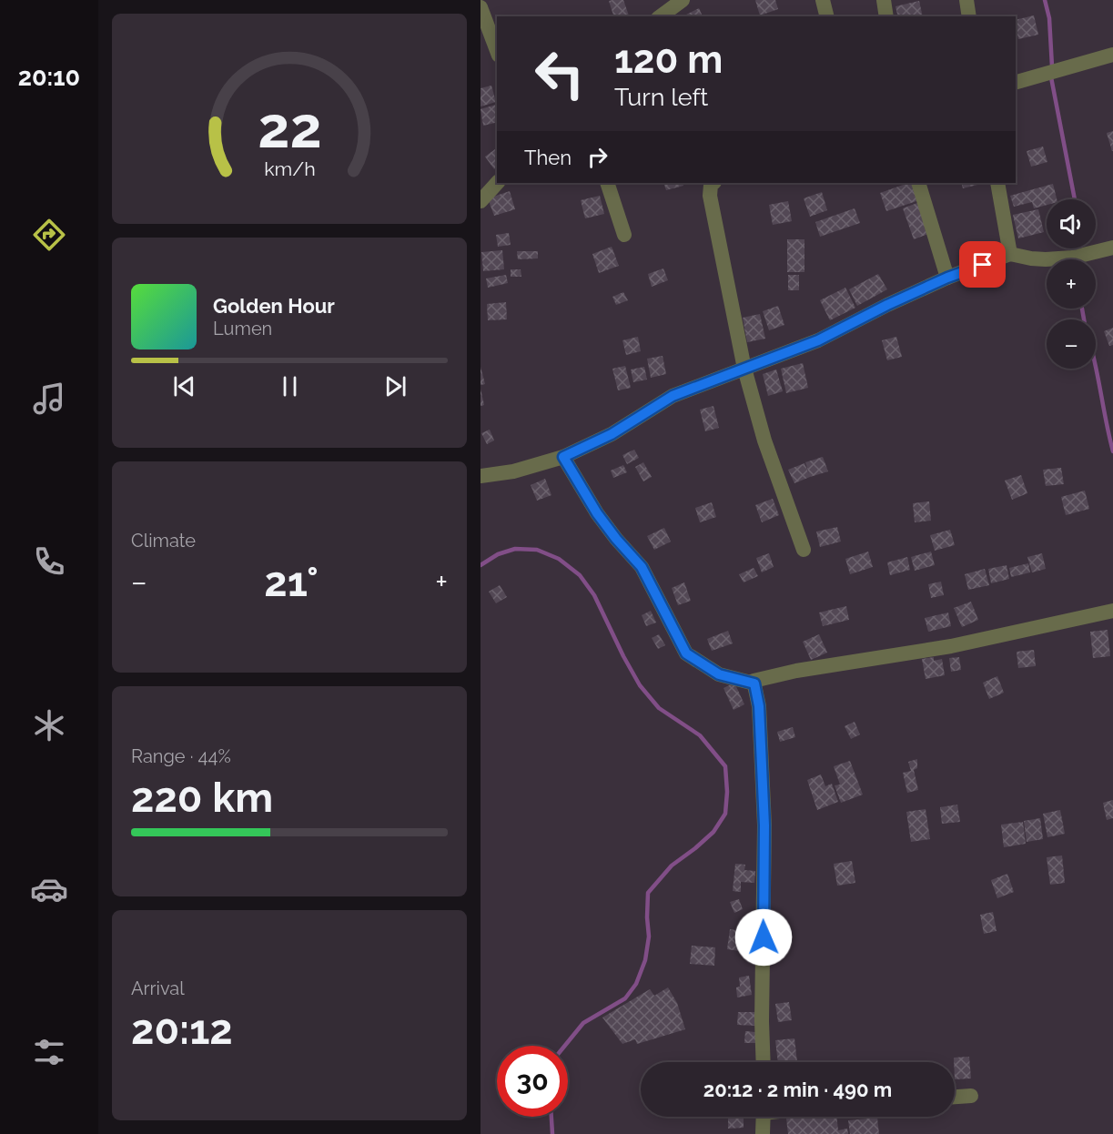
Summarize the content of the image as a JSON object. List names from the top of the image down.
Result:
{
  "page": {
    "tabs": "20:10",
    "turn": ["120 m", "Turn left"],
    "then": "Then",
    "map_buttons": ["+", "−"],
    "song": ["Golden Hour", "Lumen"],
    "tile": [
      "Climate",
      ["Range · 44%", "220 km"],
      ["Arrival", "20:12"]
    ],
    "heat": ["−", "21°", "+"],
    "limit": "30",
    "trip": "20:12 · 2 min · 490 m",
    "gauge": ["22", "km/h"]
  }
}
